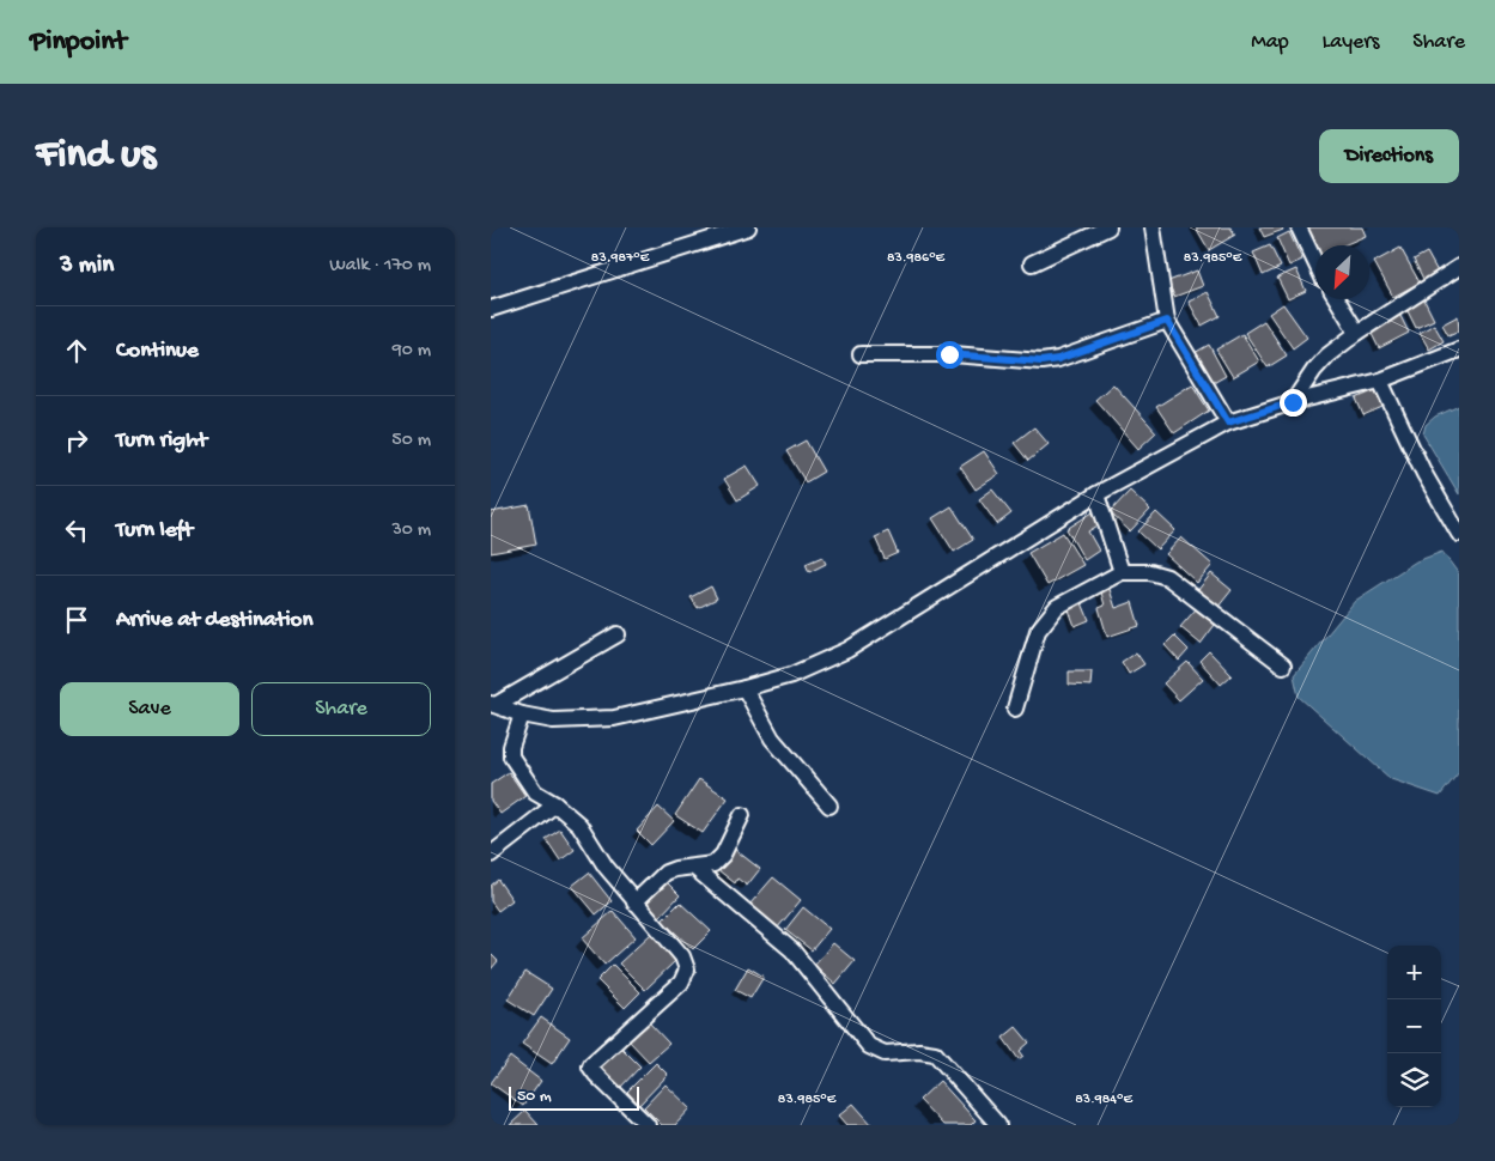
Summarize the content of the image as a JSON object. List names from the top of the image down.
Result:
{
  "scale_bar": "50 m",
  "north": "bottom left",
  "page": {
    "header": "Pinpoint",
    "nav": ["Map", "Layers", "Share"],
    "buttons": [
      "Directions",
      ["Save", "Share"]
    ],
    "title": "Find us",
    "heading": ["3 min", "Walk · 170 m"],
    "list": [
      ["Continue", "90 m"],
      ["Turn right", "50 m"],
      ["Turn left", "30 m"],
      "Arrive at destination"
    ],
    "map_buttons": ["+", "−"],
    "scale": "50 m"
  },
  "coordinates": [
    "83.987°E",
    "83.986°E",
    "83.985°E",
    "83.984°E"
  ]
}
